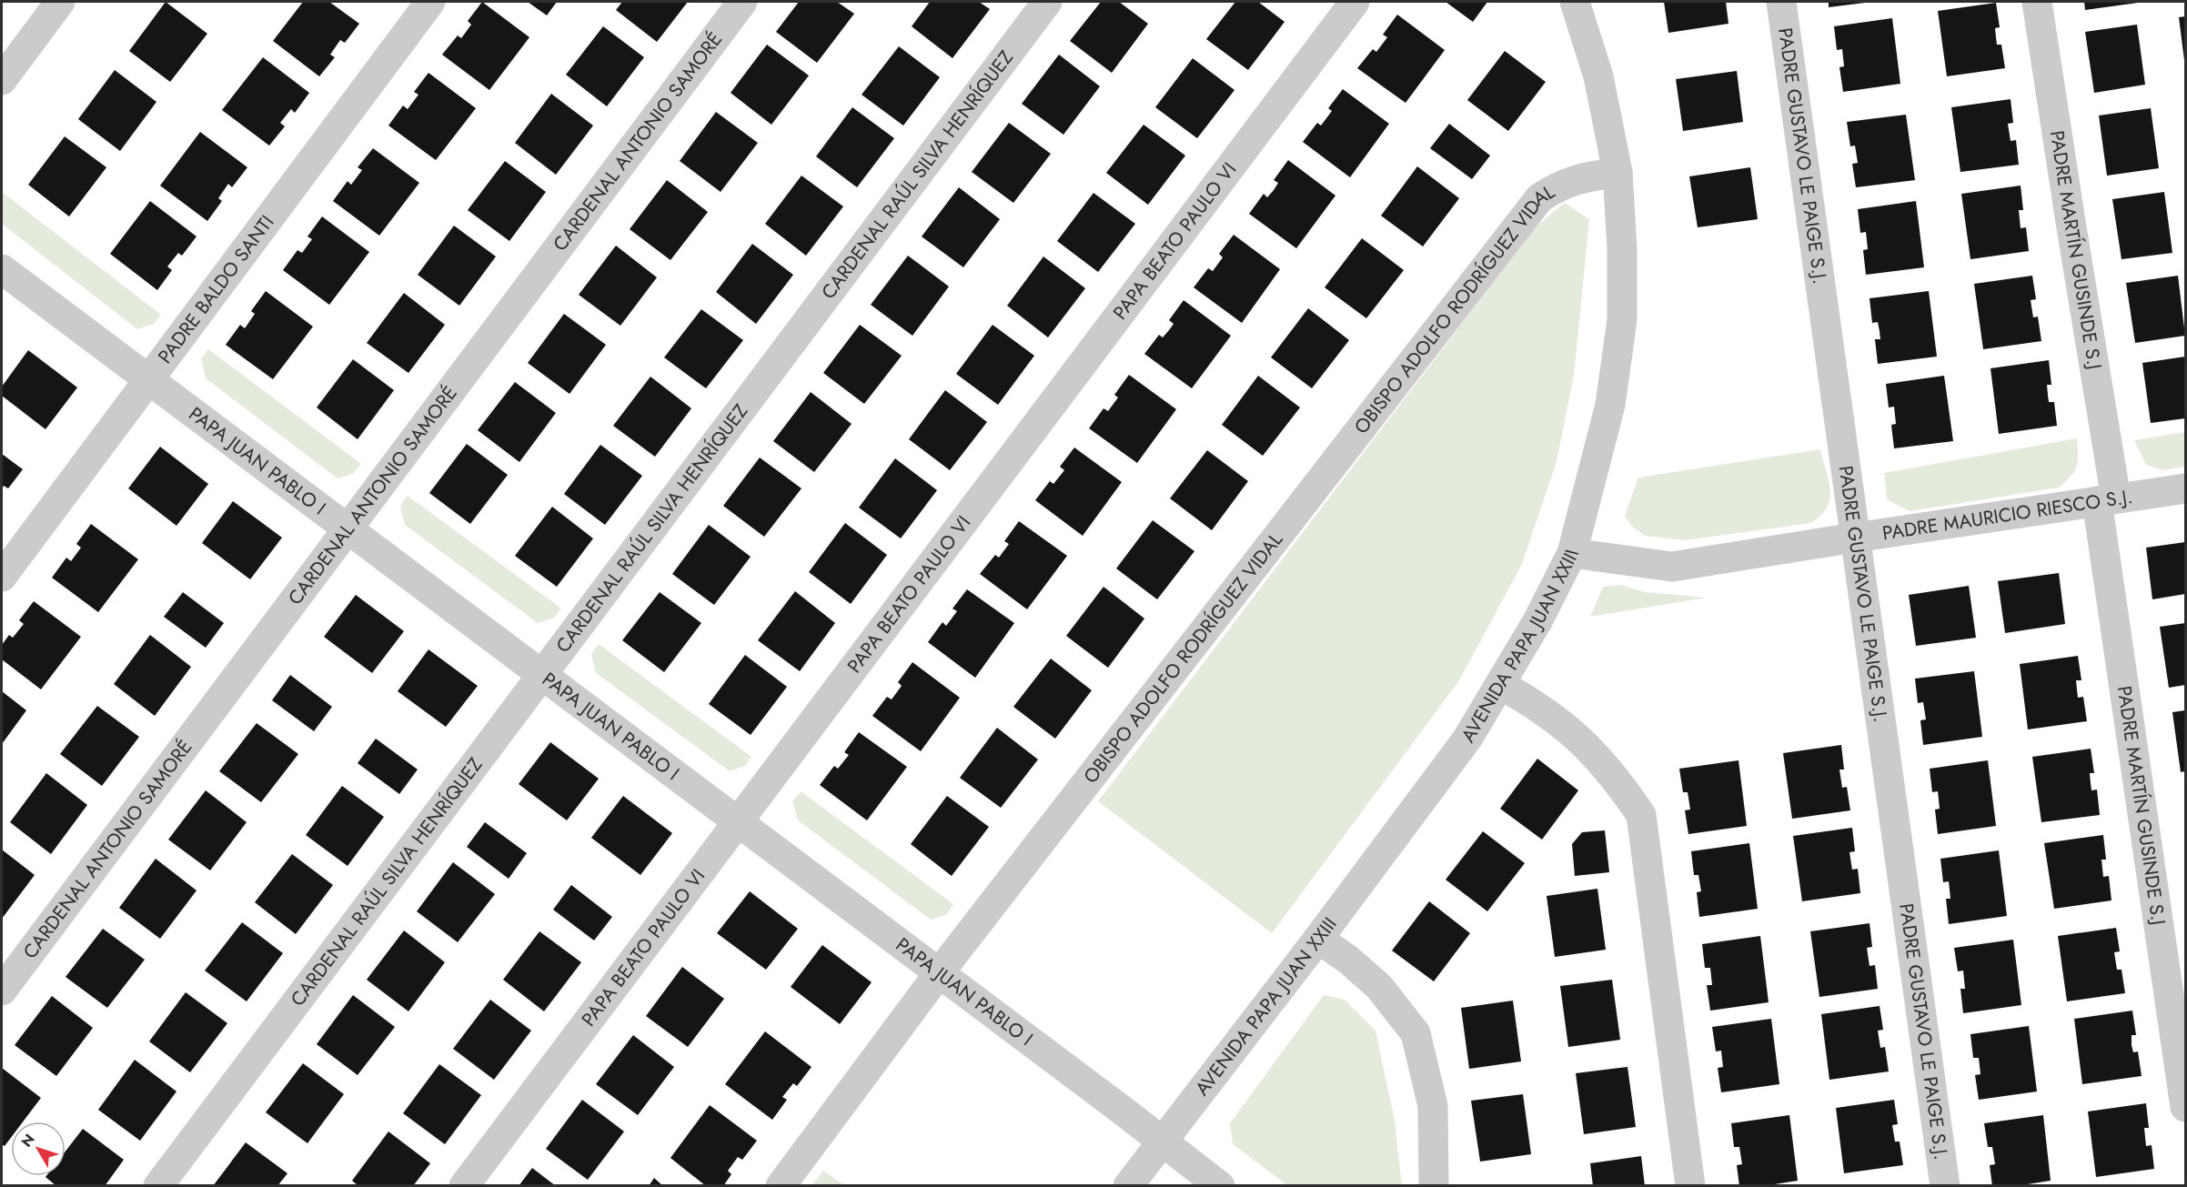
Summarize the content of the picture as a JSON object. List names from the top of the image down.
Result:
{
  "streets": {
    "street": [
      "CARDENAL ANTONIO SAMORÉ",
      "PADRE GUSTAVO LE PAIGE S.J.",
      "CARDENAL RAÚL SILVA HENRÍQUEZ",
      "PAPA BEATO PAULO VI",
      "PADRE MARTÍN GUSINDE S.J",
      "PADRE BALDO SANTI",
      "OBISPO ADOLFO RODRÍGUEZ VIDAL",
      "PAPA JUAN PABLO I",
      "PADRE MAURICIO RIESCO S.J.",
      "AVENIDA PAPA JUAN XXIII"
    ]
  },
  "crossings": [
    ["CARDENAL ANTONIO SAMORÉ", "PAPA JUAN PABLO I"],
    ["PADRE GUSTAVO LE PAIGE S.J.", "PADRE MAURICIO RIESCO S.J."],
    ["CARDENAL RAÚL SILVA HENRÍQUEZ", "PAPA JUAN PABLO I"],
    ["PAPA BEATO PAULO VI", "PAPA JUAN PABLO I"],
    ["PADRE MARTÍN GUSINDE S.J", "PADRE MAURICIO RIESCO S.J."],
    ["PADRE BALDO SANTI", "PAPA JUAN PABLO I"],
    ["OBISPO ADOLFO RODRÍGUEZ VIDAL", "PAPA JUAN PABLO I"],
    ["OBISPO ADOLFO RODRÍGUEZ VIDAL", "AVENIDA PAPA JUAN XXIII"],
    ["PAPA JUAN PABLO I", "AVENIDA PAPA JUAN XXIII"],
    ["PADRE MAURICIO RIESCO S.J.", "AVENIDA PAPA JUAN XXIII"]
  ],
  "north": "top left"
}
